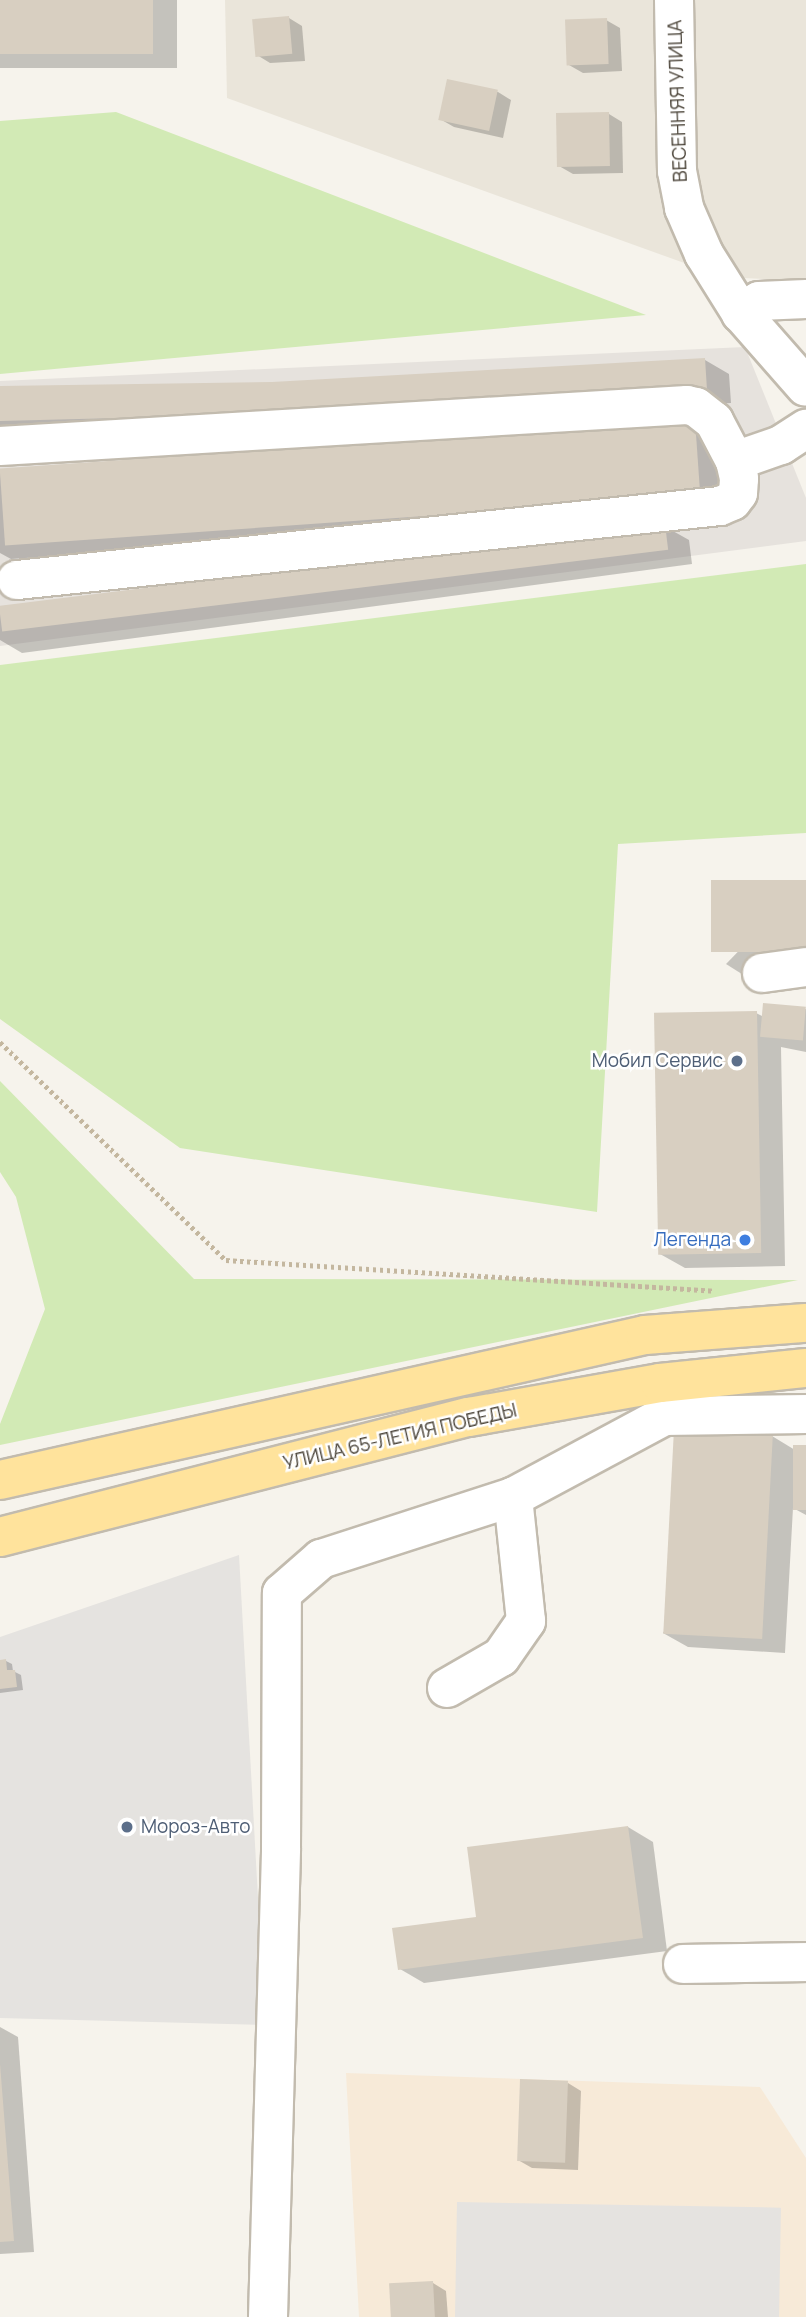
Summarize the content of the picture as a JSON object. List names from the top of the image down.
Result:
{
  "streets": {
    "main road": ["УЛИЦА 65-ЛЕТИЯ ПОБЕДЫ"],
    "street": ["ВЕСЕННЯЯ УЛИЦА"]
  },
  "places": ["Мобил Сервис", "Легенда", "Мороз-Авто"]
}
